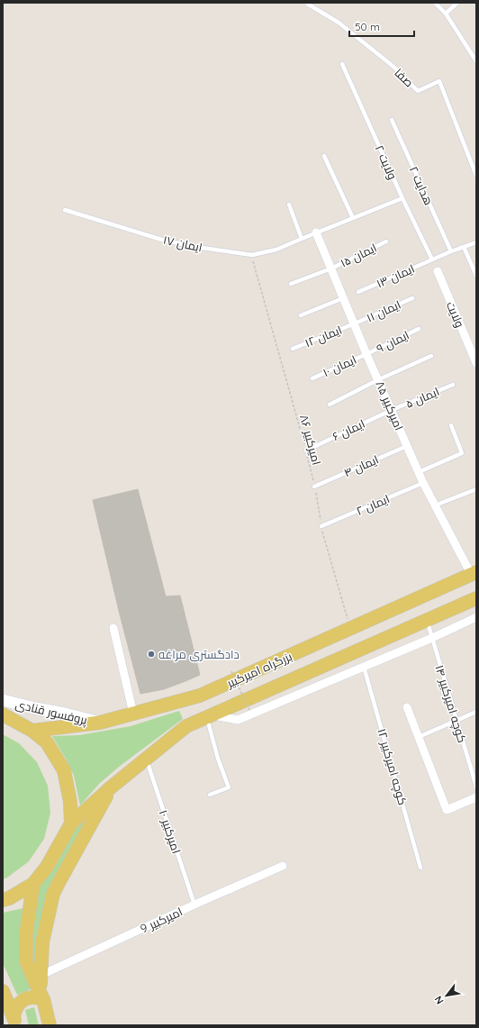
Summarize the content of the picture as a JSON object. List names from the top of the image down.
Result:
{
  "streets": {
    "main road": ["بزرگراه امیرکبیر", "پروفسور قنادی"],
    "street": ["ولایت", "امیرکبیر ۸۵", "امیرکبیر 9"],
    "lane": [
      "صفا",
      "ولایت ۲",
      "هدایت ۲",
      "ایمان ۱۷",
      "ایمان ۱۵",
      "ایمان ۱۳",
      "ایمان ۱۱",
      "ایمان ۱۲",
      "ایمان ۹",
      "ایمان ۱۰",
      "ایمان ۵",
      "ایمان ۶",
      "ایمان ۴",
      "ایمان ۲",
      "کوچه امیرکبیر ۱۴",
      "کوچه امیرکبیر ۱۲",
      "امیرکبیر ۱۰"
    ],
    "path": ["امیرکبیر ۸۶"]
  },
  "crossings": [
    ["ولایت ۲", "ایمان ۱۷"],
    ["ولایت ۲", "ایمان ۱۳"],
    ["هدایت ۲", "ایمان ۱۳"],
    ["ایمان ۱۷", "امیرکبیر ۸۵"],
    ["ایمان ۱۷", "امیرکبیر ۸۶"],
    ["ایمان ۱۵", "امیرکبیر ۸۵"],
    ["ایمان ۱۱", "ایمان ۱۲"],
    ["ایمان ۱۱", "امیرکبیر ۸۵"],
    ["ایمان ۱۲", "امیرکبیر ۸۵"],
    ["ایمان ۹", "ایمان ۱۰"],
    ["ایمان ۹", "امیرکبیر ۸۵"],
    ["ایمان ۱۰", "امیرکبیر ۸۵"],
    ["ایمان ۵", "امیرکبیر ۸۵"],
    ["ایمان ۵", "ایمان ۶"],
    ["امیرکبیر ۸۵", "ایمان ۶"],
    ["امیرکبیر ۸۵", "ایمان ۴"],
    ["امیرکبیر ۸۵", "ایمان ۲"],
    ["امیرکبیر ۸۵", "بزرگراه امیرکبیر"],
    ["ایمان ۶", "امیرکبیر ۸۶"],
    ["امیرکبیر ۸۶", "ایمان ۴"],
    ["امیرکبیر ۸۶", "ایمان ۲"],
    ["امیرکبیر ۸۶", "بزرگراه امیرکبیر"],
    ["بزرگراه امیرکبیر", "کوچه امیرکبیر ۱۴"],
    ["بزرگراه امیرکبیر", "پروفسور قنادی"],
    ["بزرگراه امیرکبیر", "امیرکبیر ۱۰"],
    ["امیرکبیر ۱۰", "امیرکبیر 9"]
  ],
  "places": ["دادگستری مراغه"],
  "scale_bar": "50 m",
  "north": "bottom left"
}
